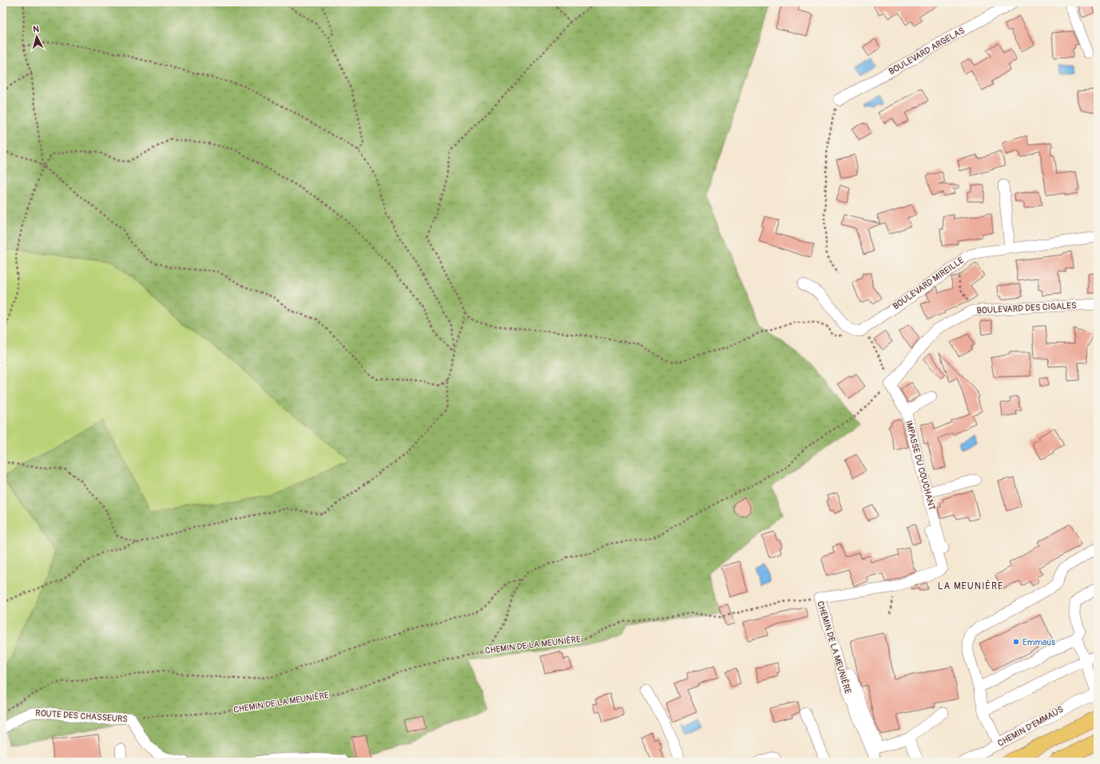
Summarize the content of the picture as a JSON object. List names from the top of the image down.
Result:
{
  "streets": {
    "street": [
      "BOULEVARD ARGELAS",
      "BOULEVARD MIREILLE",
      "BOULEVARD DES CIGALES",
      "IMPASSE DU COUCHANT",
      "CHEMIN DE LA MEUNIÈRE",
      "ROUTE DES CHASSEURS",
      "CHEMIN D'EMMAÜS"
    ]
  },
  "crossings": [
    ["BOULEVARD DES CIGALES", "IMPASSE DU COUCHANT"],
    ["CHEMIN DE LA MEUNIÈRE", "ROUTE DES CHASSEURS"]
  ],
  "districts": ["LA MEUNIÈRE"],
  "places": ["Emmaüs"],
  "north": "top"
}
